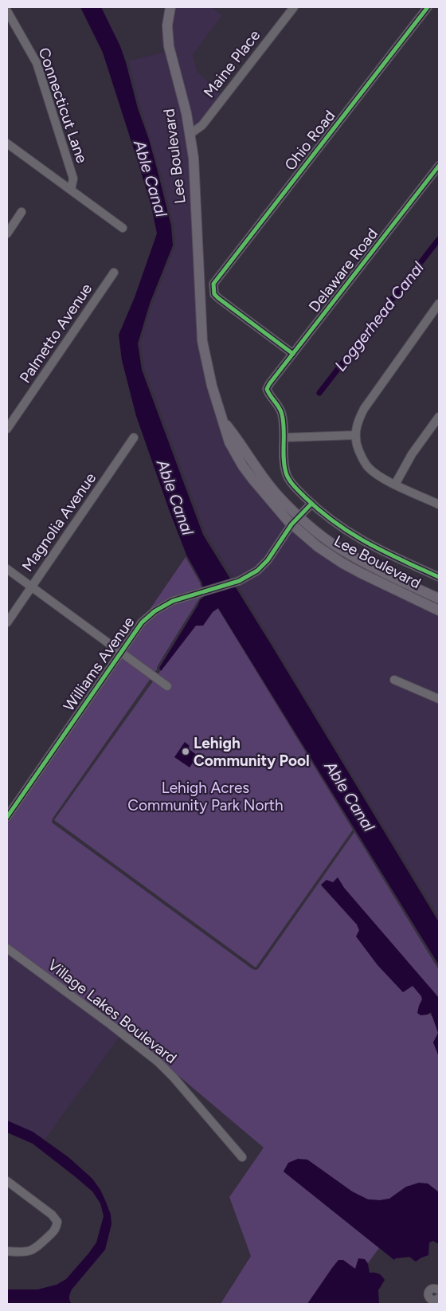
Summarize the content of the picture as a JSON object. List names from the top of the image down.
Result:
{
  "streets": {
    "main road": ["Lee Boulevard"],
    "street": [
      "Maine Place",
      "Connecticut Lane",
      "Ohio Road",
      "Delaware Road",
      "Palmetto Avenue",
      "Magnolia Avenue",
      "Williams Avenue",
      "Village Lakes Boulevard"
    ]
  },
  "crossings": [
    ["Maine Place", "Lee Boulevard"],
    ["Ohio Road", "Delaware Road"],
    ["Lee Boulevard", "Williams Avenue"]
  ],
  "water": ["Able Canal", "Loggerhead Canal"],
  "parks": ["Lehigh Acres Community Park North"],
  "places": ["Lehigh Community Pool"]
}
